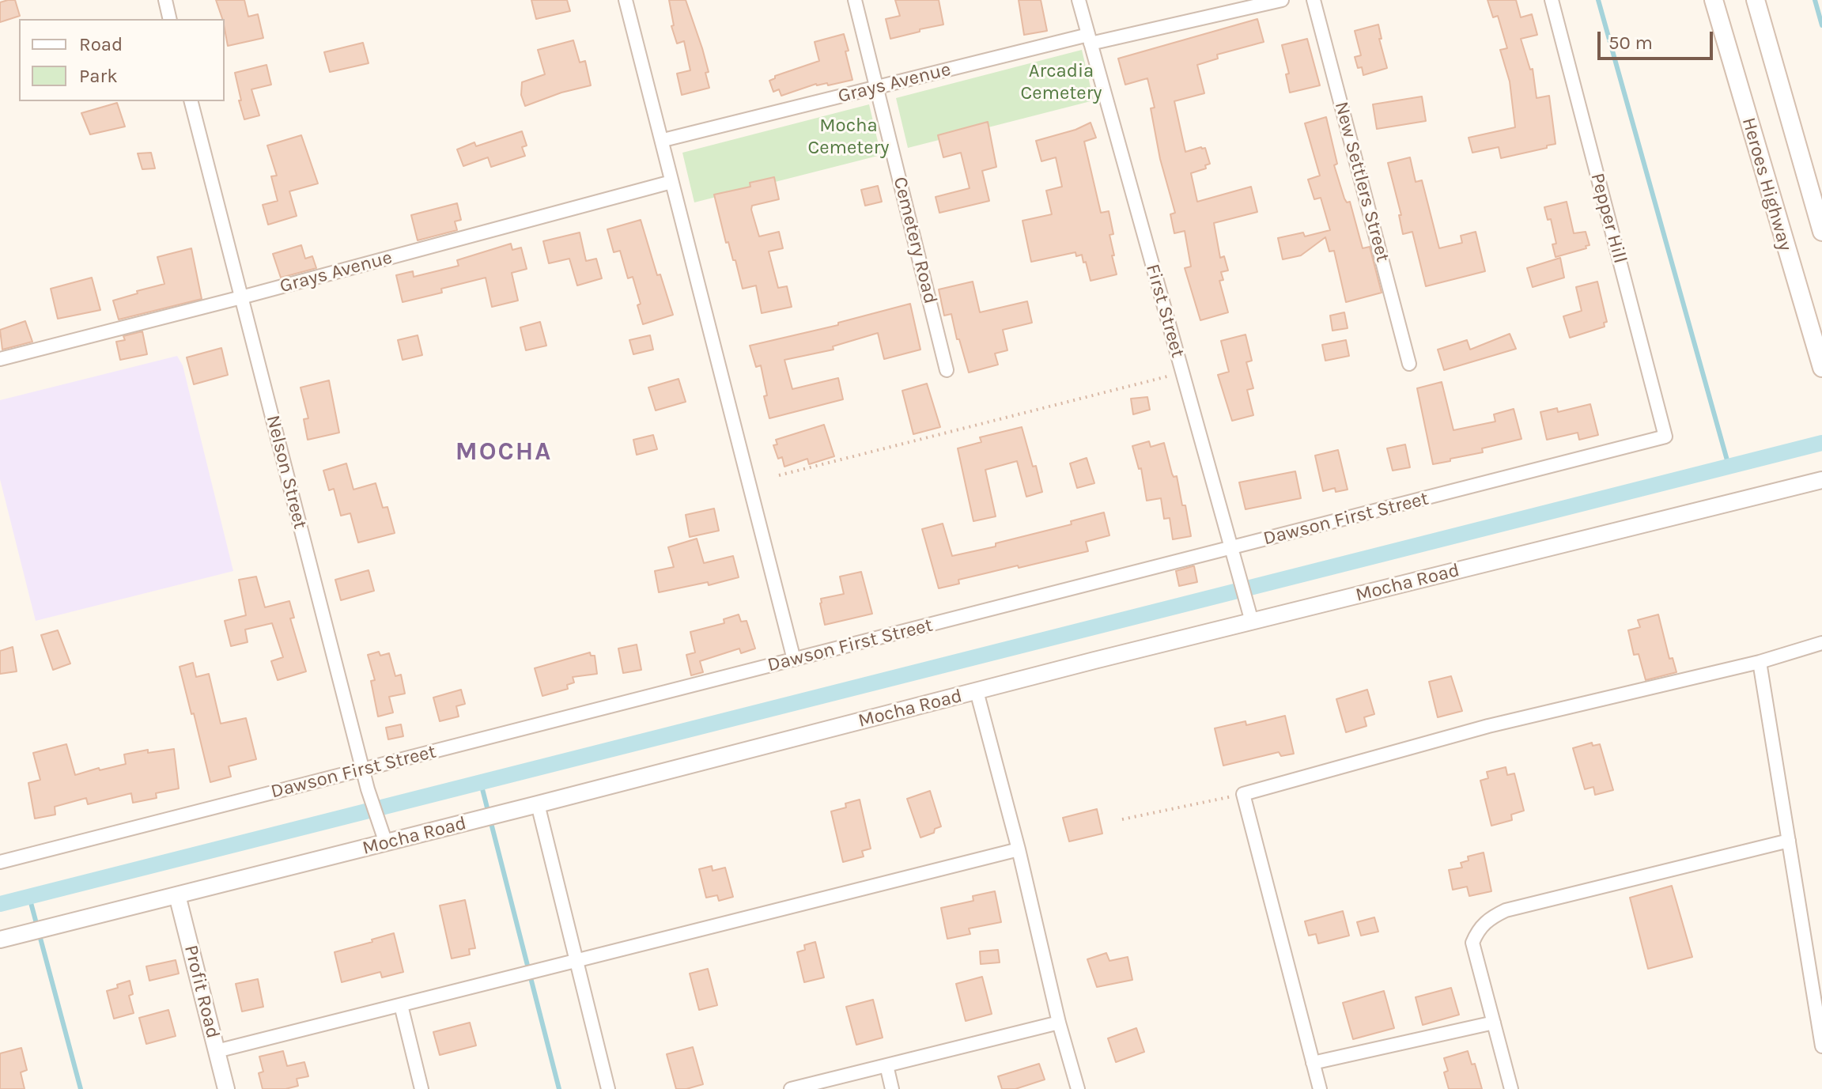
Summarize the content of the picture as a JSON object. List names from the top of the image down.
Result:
{
  "streets": {
    "main road": ["Heroes Highway"],
    "street": [
      "Grays Avenue",
      "New Settlers Street",
      "Pepper Hill",
      "Cemetery Road",
      "First Street",
      "Nelson Street",
      "Dawson First Street",
      "Mocha Road",
      "Profit Road"
    ]
  },
  "crossings": [
    ["Grays Avenue", "Cemetery Road"],
    ["Grays Avenue", "First Street"],
    ["Grays Avenue", "Nelson Street"],
    ["Pepper Hill", "Dawson First Street"],
    ["First Street", "Dawson First Street"],
    ["First Street", "Mocha Road"],
    ["Nelson Street", "Dawson First Street"],
    ["Nelson Street", "Mocha Road"],
    ["Mocha Road", "Profit Road"]
  ],
  "districts": ["MOCHA"],
  "parks": ["Arcadia Cemetery", "Mocha Cemetery"],
  "legend": ["Road", "Park"],
  "scale_bar": "50 m"
}
